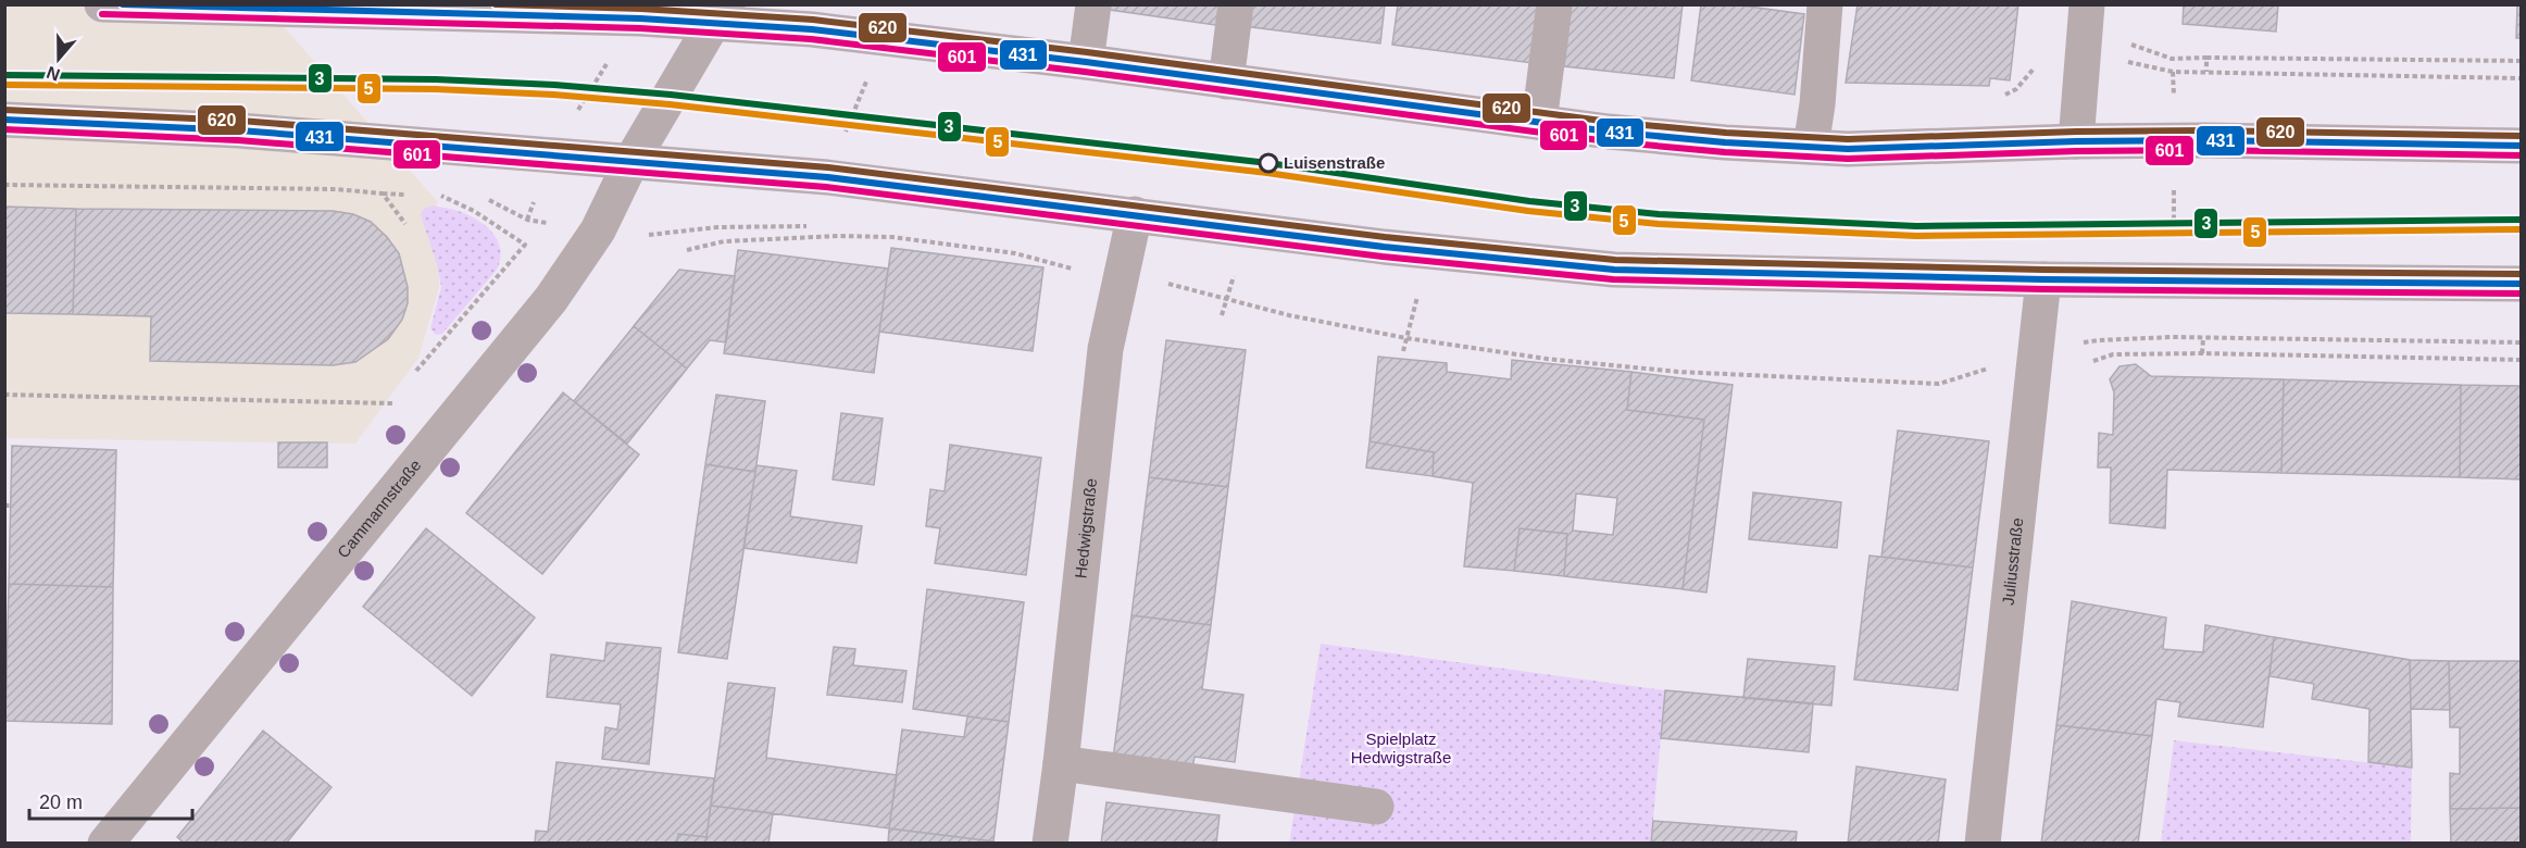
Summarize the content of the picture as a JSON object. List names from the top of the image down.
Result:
{
  "streets": {
    "street": ["Cammannstraße", "Hedwigstraße", "Juliusstraße"]
  },
  "parks": ["Spielplatz Hedwigstraße"],
  "places": ["Luisenstraße"],
  "lines": [
    "transit line 431",
    "transit line 620",
    "transit line 601",
    "transit line 3",
    "transit line 5"
  ],
  "scale_bar": "20 m",
  "north": "bottom"
}
